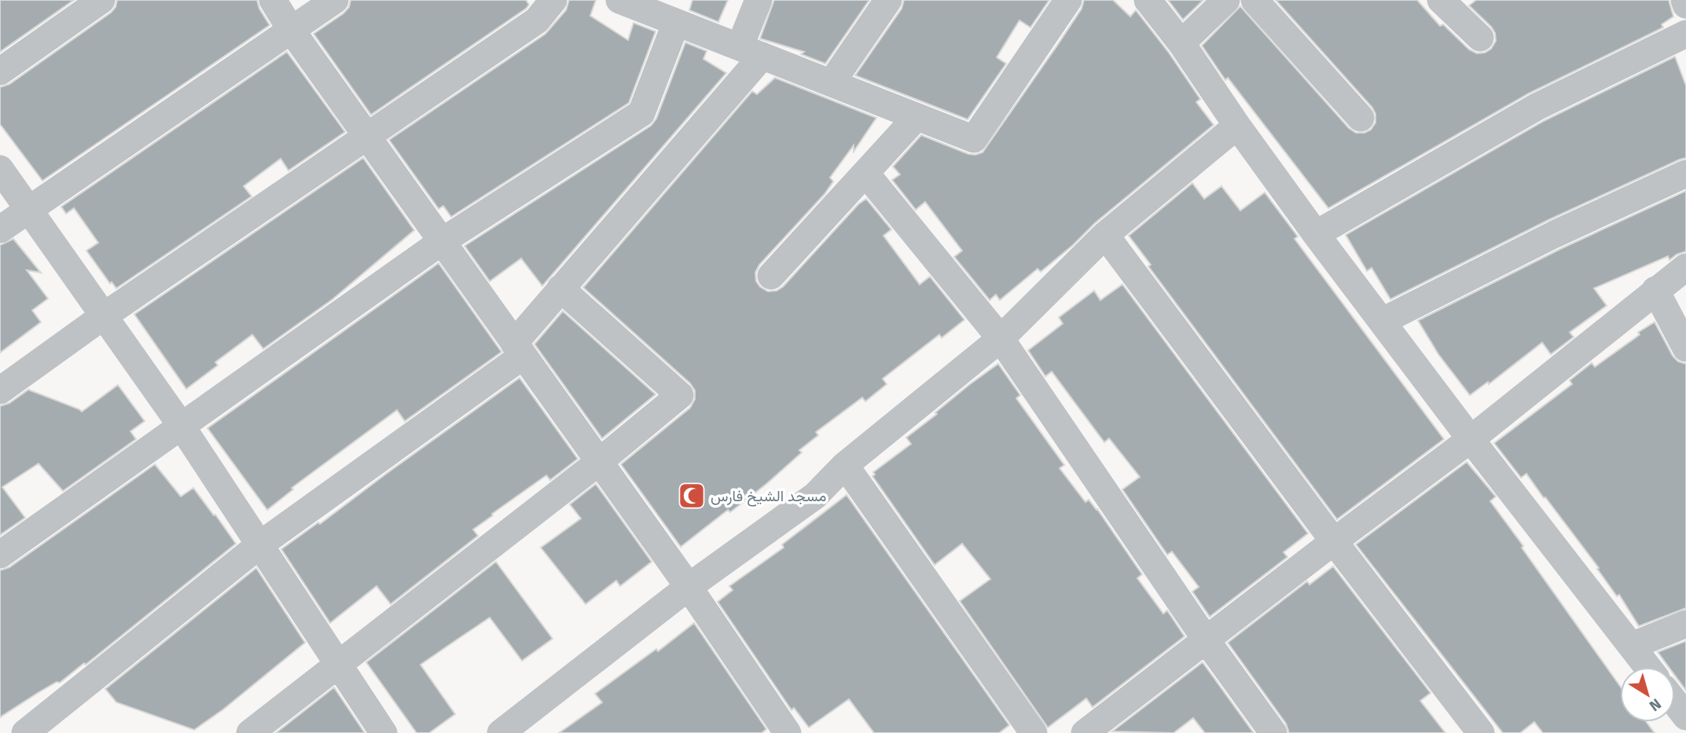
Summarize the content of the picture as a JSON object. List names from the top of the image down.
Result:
{
  "places": {
    "mosque": ["مسجد الشيخ فارس"]
  },
  "north": "bottom right"
}
